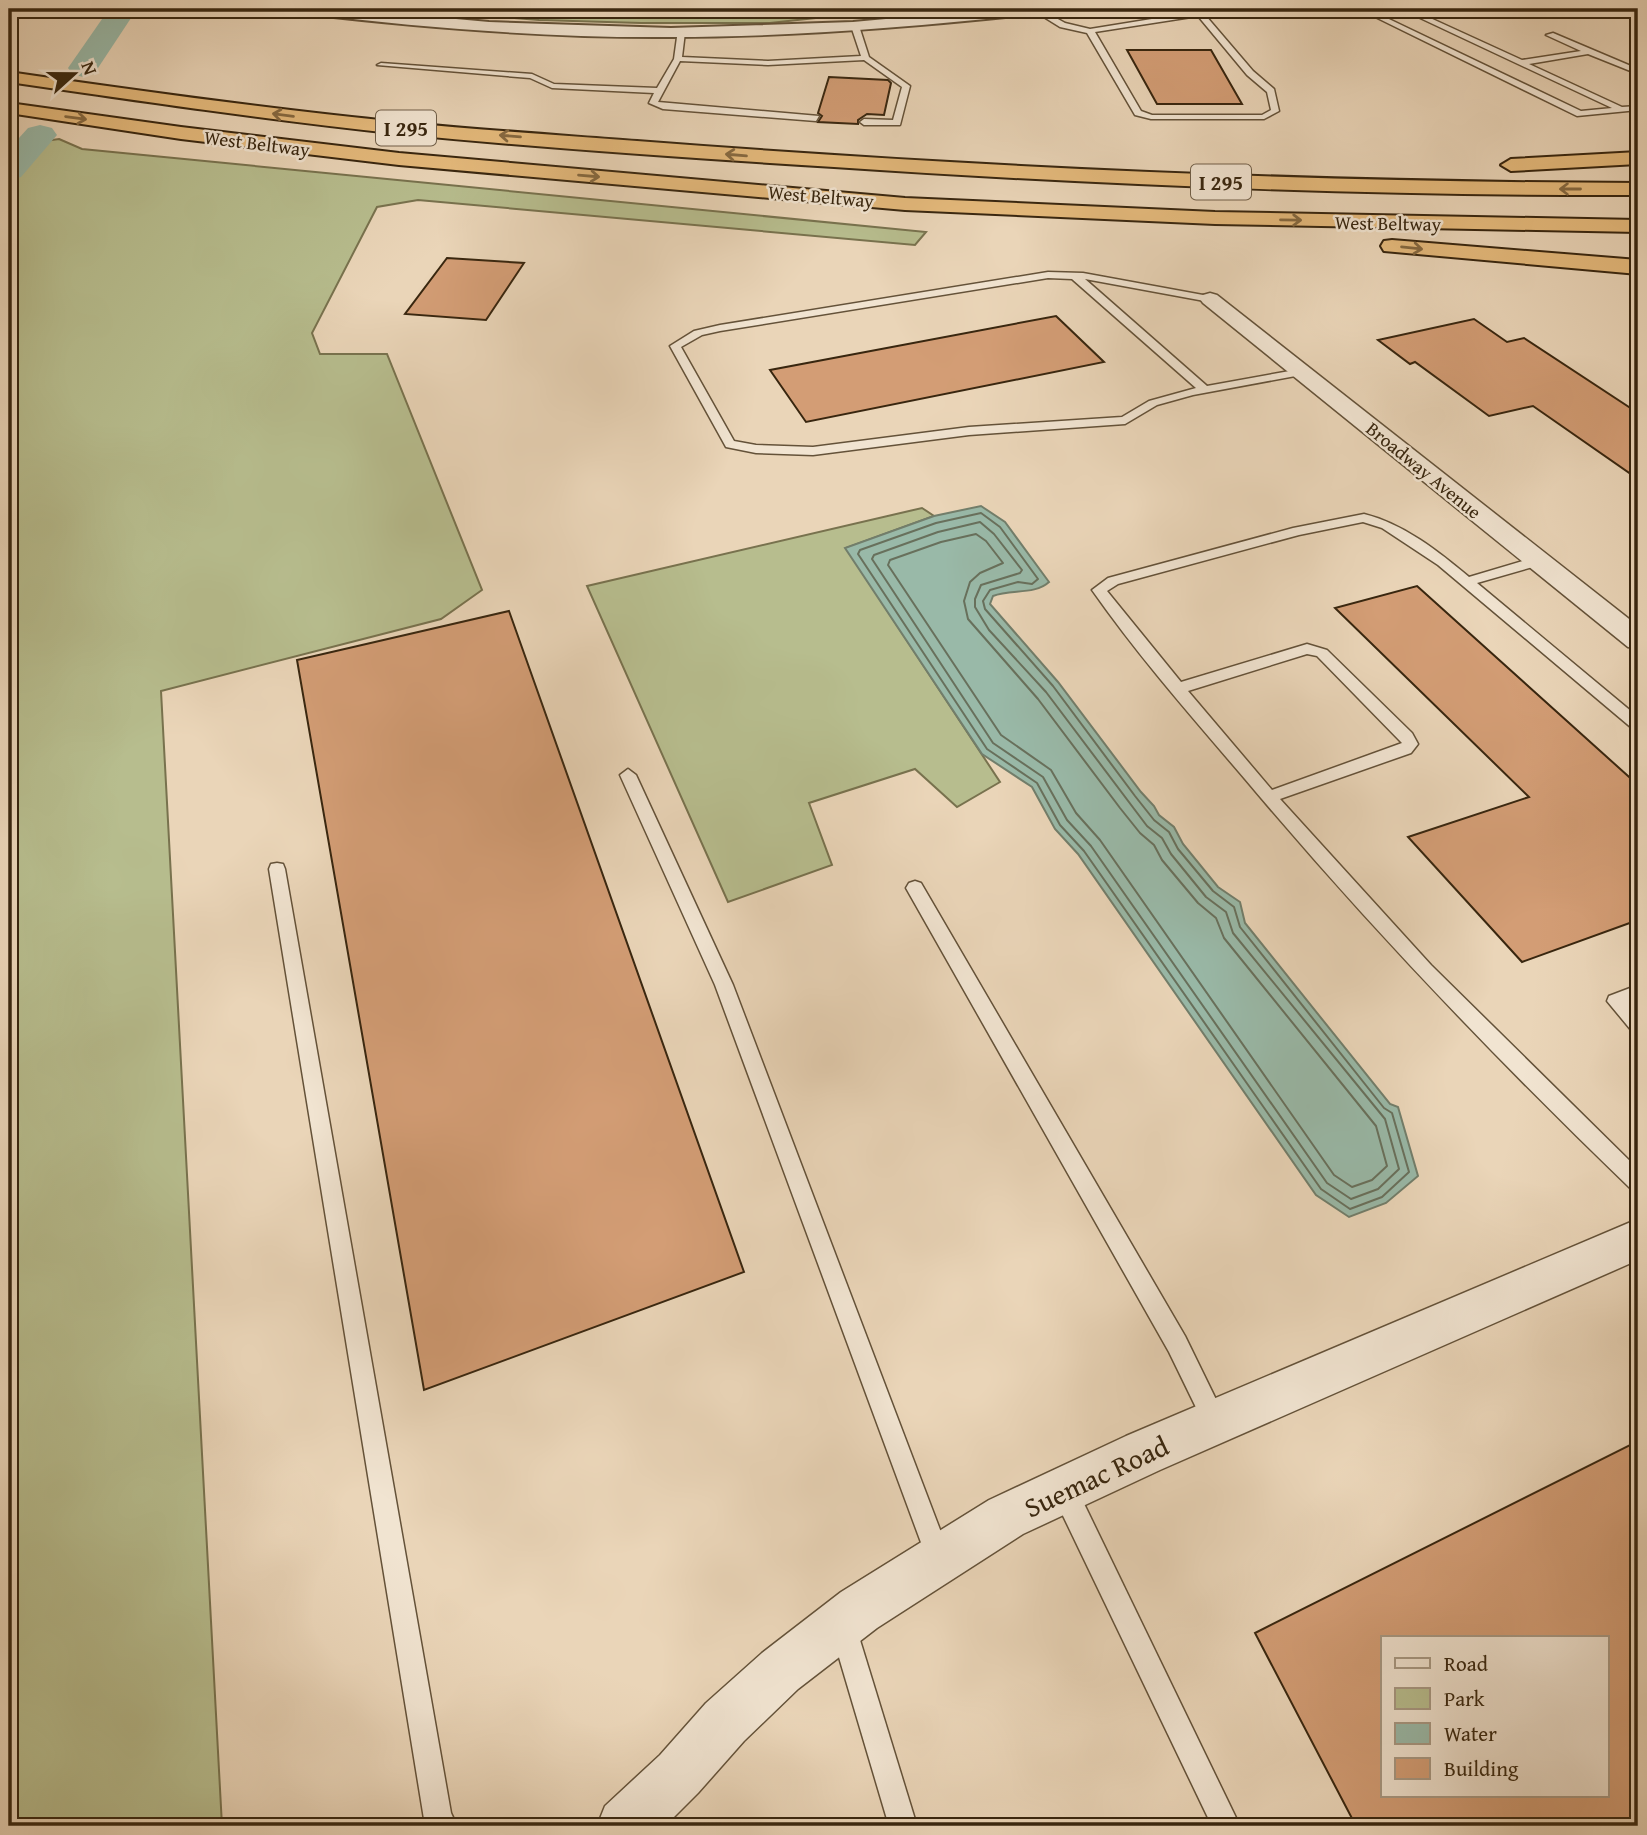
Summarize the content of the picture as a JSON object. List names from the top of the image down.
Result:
{
  "streets": {
    "highway": ["I 295", "West Beltway"],
    "street": ["Broadway Avenue", "Suemac Road"]
  },
  "legend": [
    "Road",
    "Park",
    "Water",
    "Building"
  ],
  "north": "right"
}
